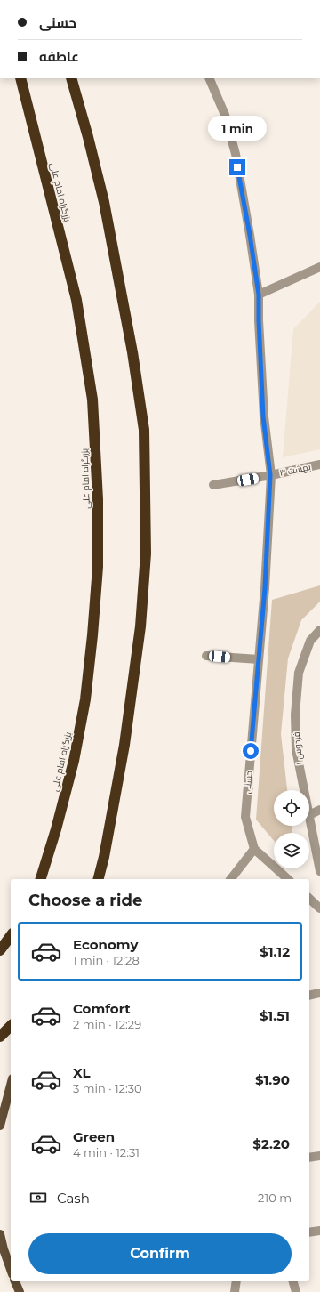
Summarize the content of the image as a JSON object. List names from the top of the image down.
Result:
{
  "streets": {
    "highway": ["بزرگراه امام علی"],
    "street": ["بهشت ۳", "فردوس ۱", "حسنی"]
  },
  "crossings": [
    ["بهشت ۳", "حسنی"]
  ],
  "page": {
    "banner": ["حسنی", "عاطفه"],
    "bubble": "1 min",
    "heading": "Choose a ride",
    "list": [
      {
        "name": "Economy",
        "note": "1 min · 12:28",
        "value": "$1.12"
      },
      {
        "name": "Comfort",
        "note": "2 min · 12:29",
        "value": "$1.51"
      },
      {
        "name": "XL",
        "note": "3 min · 12:30",
        "value": "$1.90"
      },
      {
        "name": "Green",
        "note": "4 min · 12:31",
        "value": "$2.20"
      }
    ],
    "pay": ["Cash", "210 m"],
    "buttons": "Confirm"
  }
}
